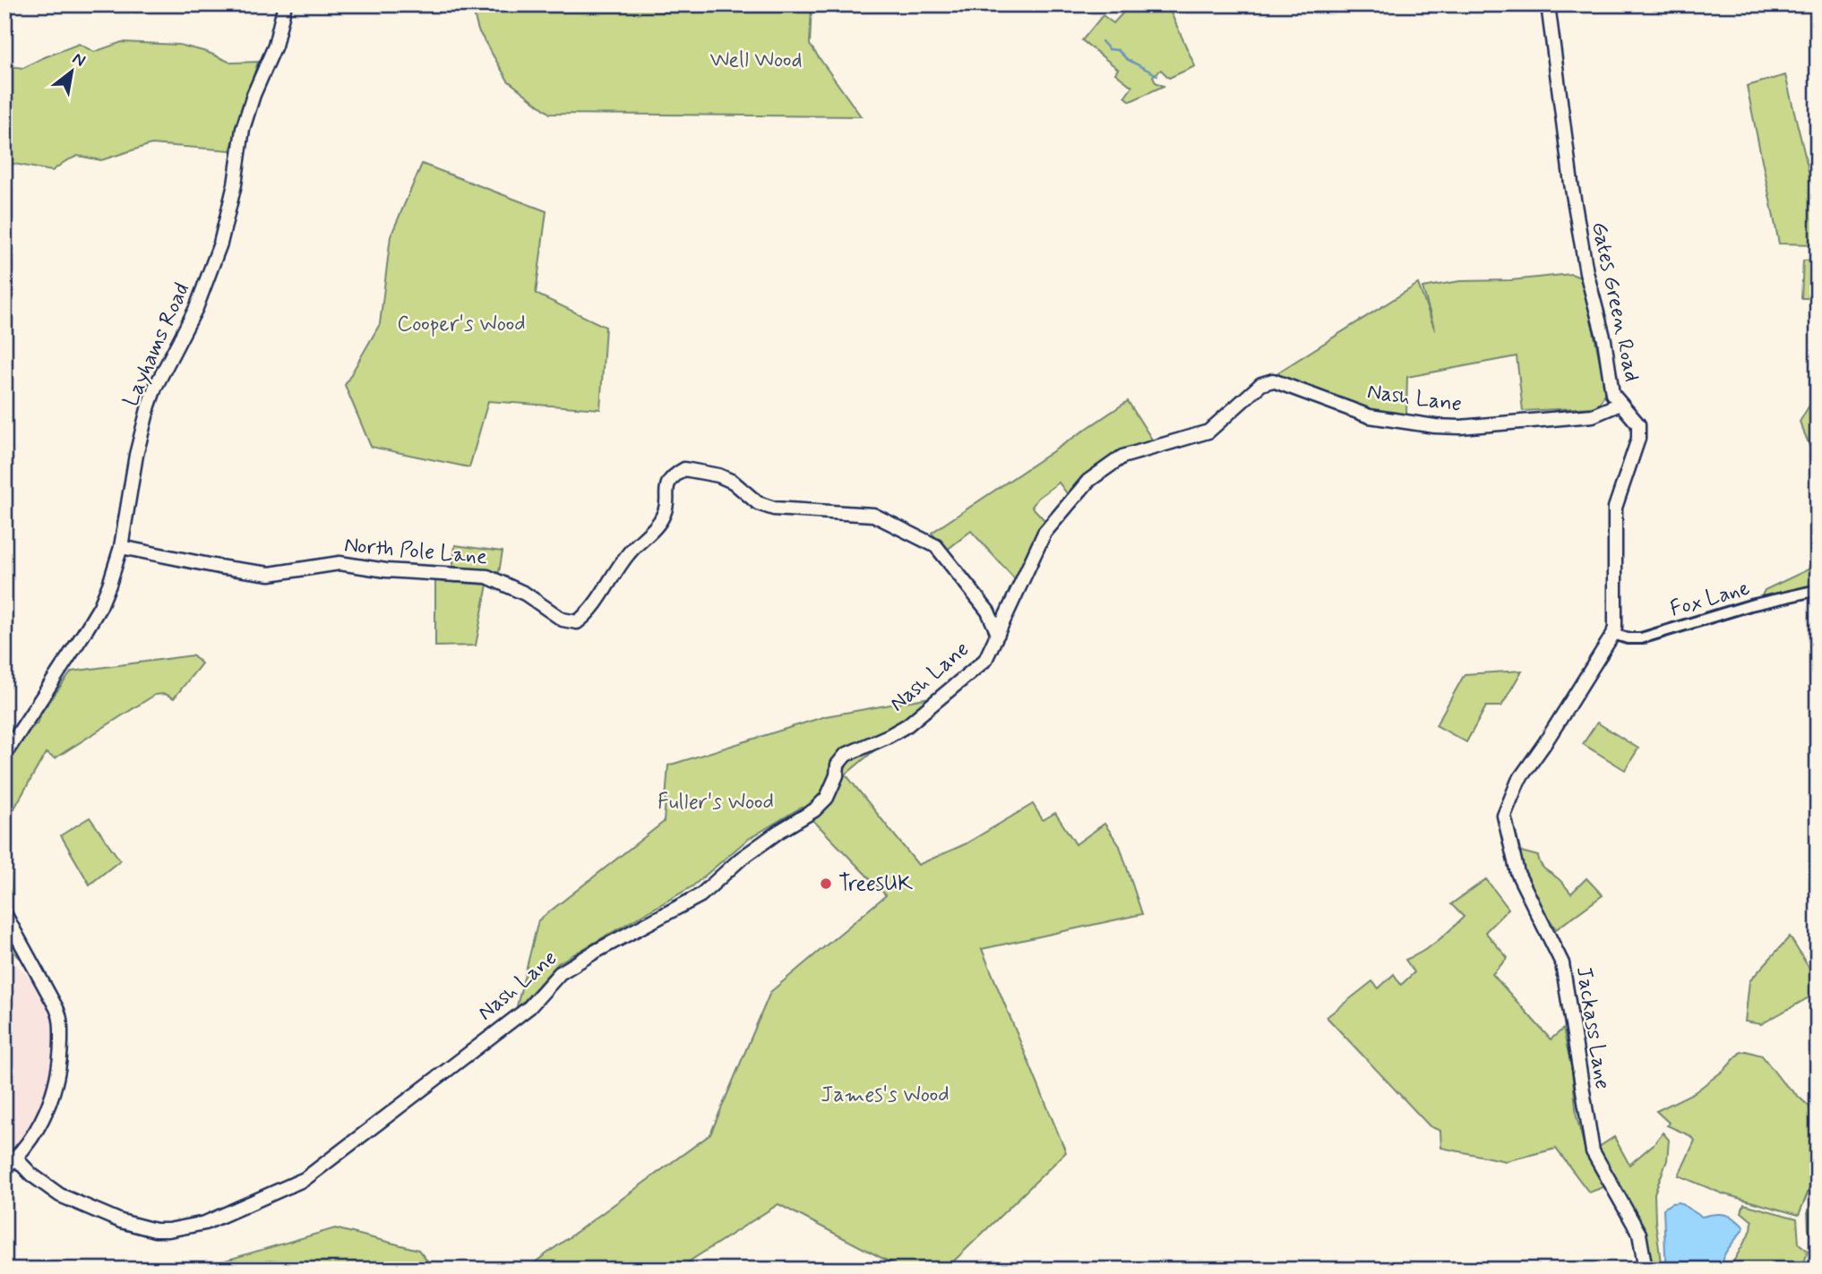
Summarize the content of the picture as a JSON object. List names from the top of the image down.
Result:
{
  "streets": {
    "street": [
      "Gates Green Road",
      "Layhams Road",
      "Nash Lane",
      "North Pole Lane",
      "Fox Lane",
      "Jackass Lane"
    ]
  },
  "crossings": [
    ["Gates Green Road", "Nash Lane"],
    ["Gates Green Road", "Fox Lane"],
    ["Gates Green Road", "Jackass Lane"],
    ["Layhams Road", "North Pole Lane"],
    ["Nash Lane", "North Pole Lane"],
    ["Fox Lane", "Jackass Lane"]
  ],
  "parks": [
    "Well Wood",
    "Cooper's Wood",
    "Fuller's Wood",
    "James's Wood"
  ],
  "places": ["TreesUK"],
  "north": "top right"
}
